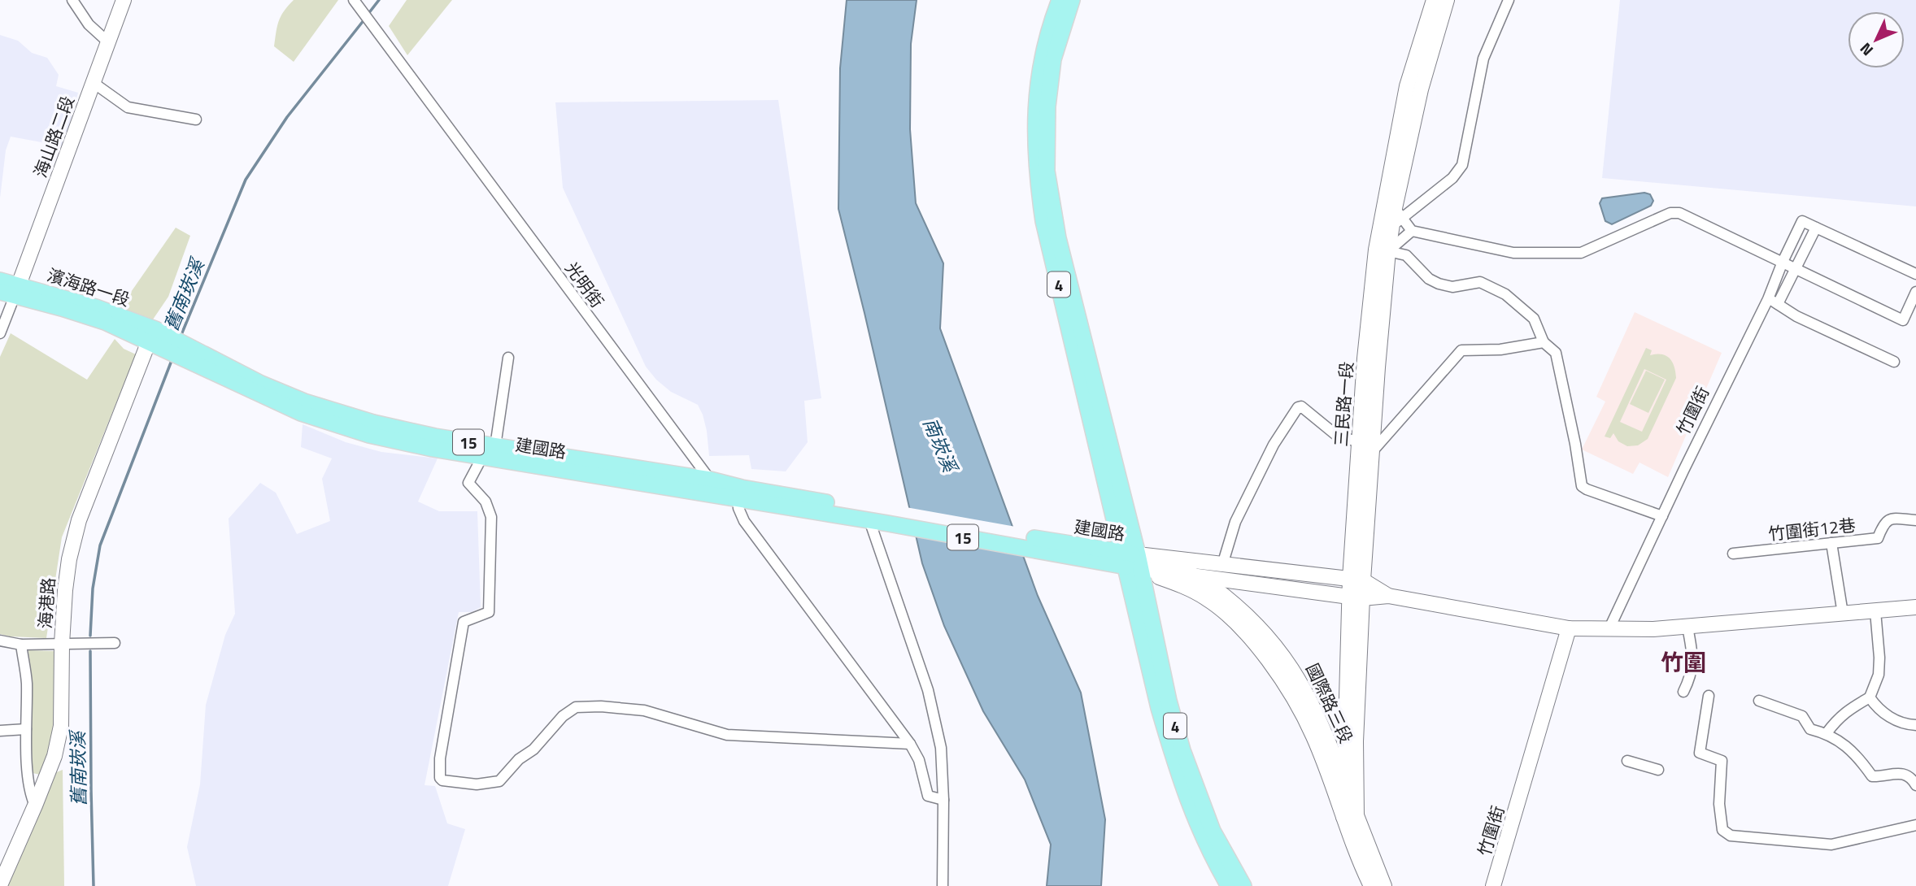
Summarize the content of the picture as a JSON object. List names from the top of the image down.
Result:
{
  "streets": {
    "main road": [
      "4",
      "濱海路一段",
      "15",
      "建國路"
    ],
    "street": [
      "海山路二段",
      "光明街",
      "三民路一段",
      "竹圍街",
      "竹圍街12巷",
      "海港路",
      "國際路三段"
    ]
  },
  "crossings": [
    ["海山路二段", "濱海路一段"],
    ["光明街", "建國路"],
    ["4", "建國路"],
    ["4", "國際路三段"],
    ["濱海路一段", "15"],
    ["濱海路一段", "海港路"],
    ["三民路一段", "國際路三段"],
    ["15", "建國路"],
    ["15", "海港路"],
    ["建國路", "國際路三段"]
  ],
  "districts": ["竹圍"],
  "water": ["舊南崁溪", "南崁溪"],
  "north": "bottom left"
}
